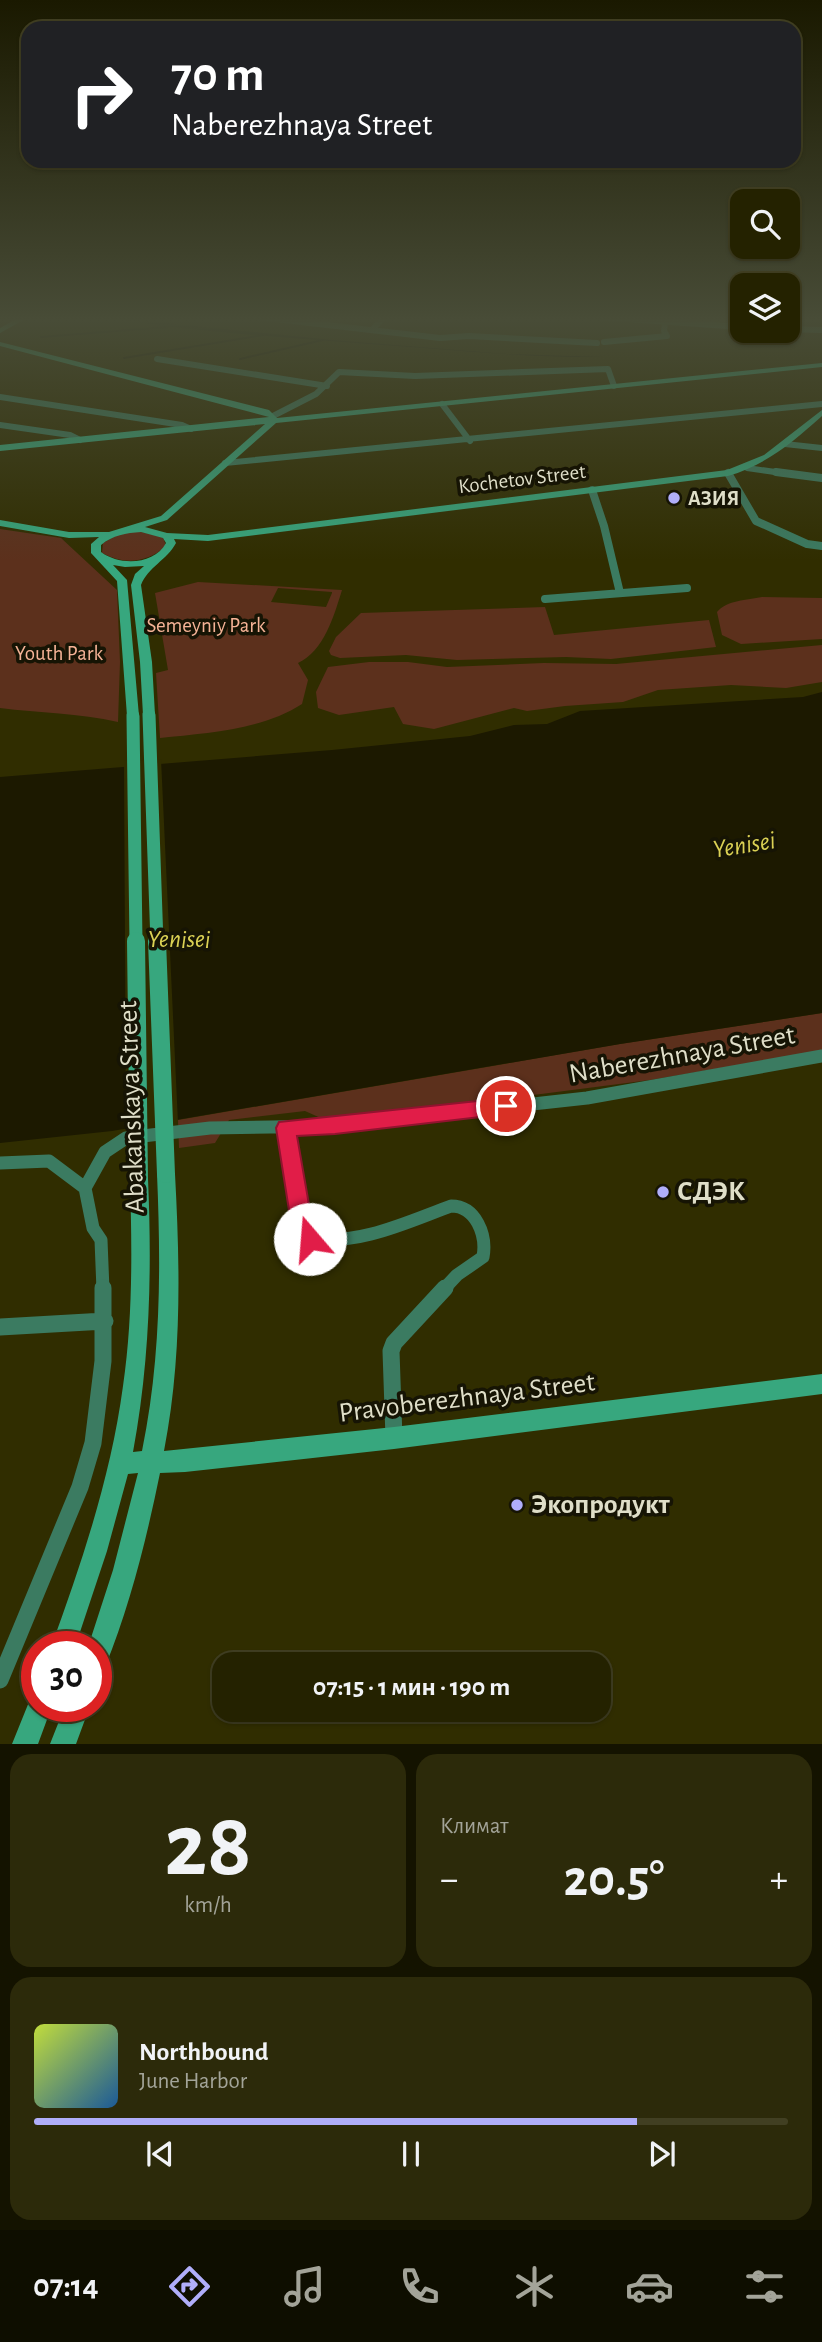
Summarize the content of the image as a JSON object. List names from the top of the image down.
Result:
{
  "streets": {
    "main road": ["Kochetov Street", "Abakanskaya Street", "Pravoberezhnaya Street"],
    "street": ["Naberezhnaya Street"]
  },
  "crossings": [
    ["Kochetov Street", "Abakanskaya Street"],
    ["Abakanskaya Street", "Pravoberezhnaya Street"]
  ],
  "water": ["Yenisei"],
  "parks": ["Semeyniy Park", "Youth Park"],
  "places": ["АЗИЯ", "СДЭК", "Экопродукт"],
  "page": {
    "turn": ["70 m", "Naberezhnaya Street"],
    "limit": "30",
    "trip": "07:15 · 1 мин · 190 m",
    "tile": [
      ["28", "km/h"],
      "Климат"
    ],
    "heat": ["−", "20.5°", "+"],
    "song": ["Northbound", "June Harbor"],
    "tabs": "07:14"
  }
}
